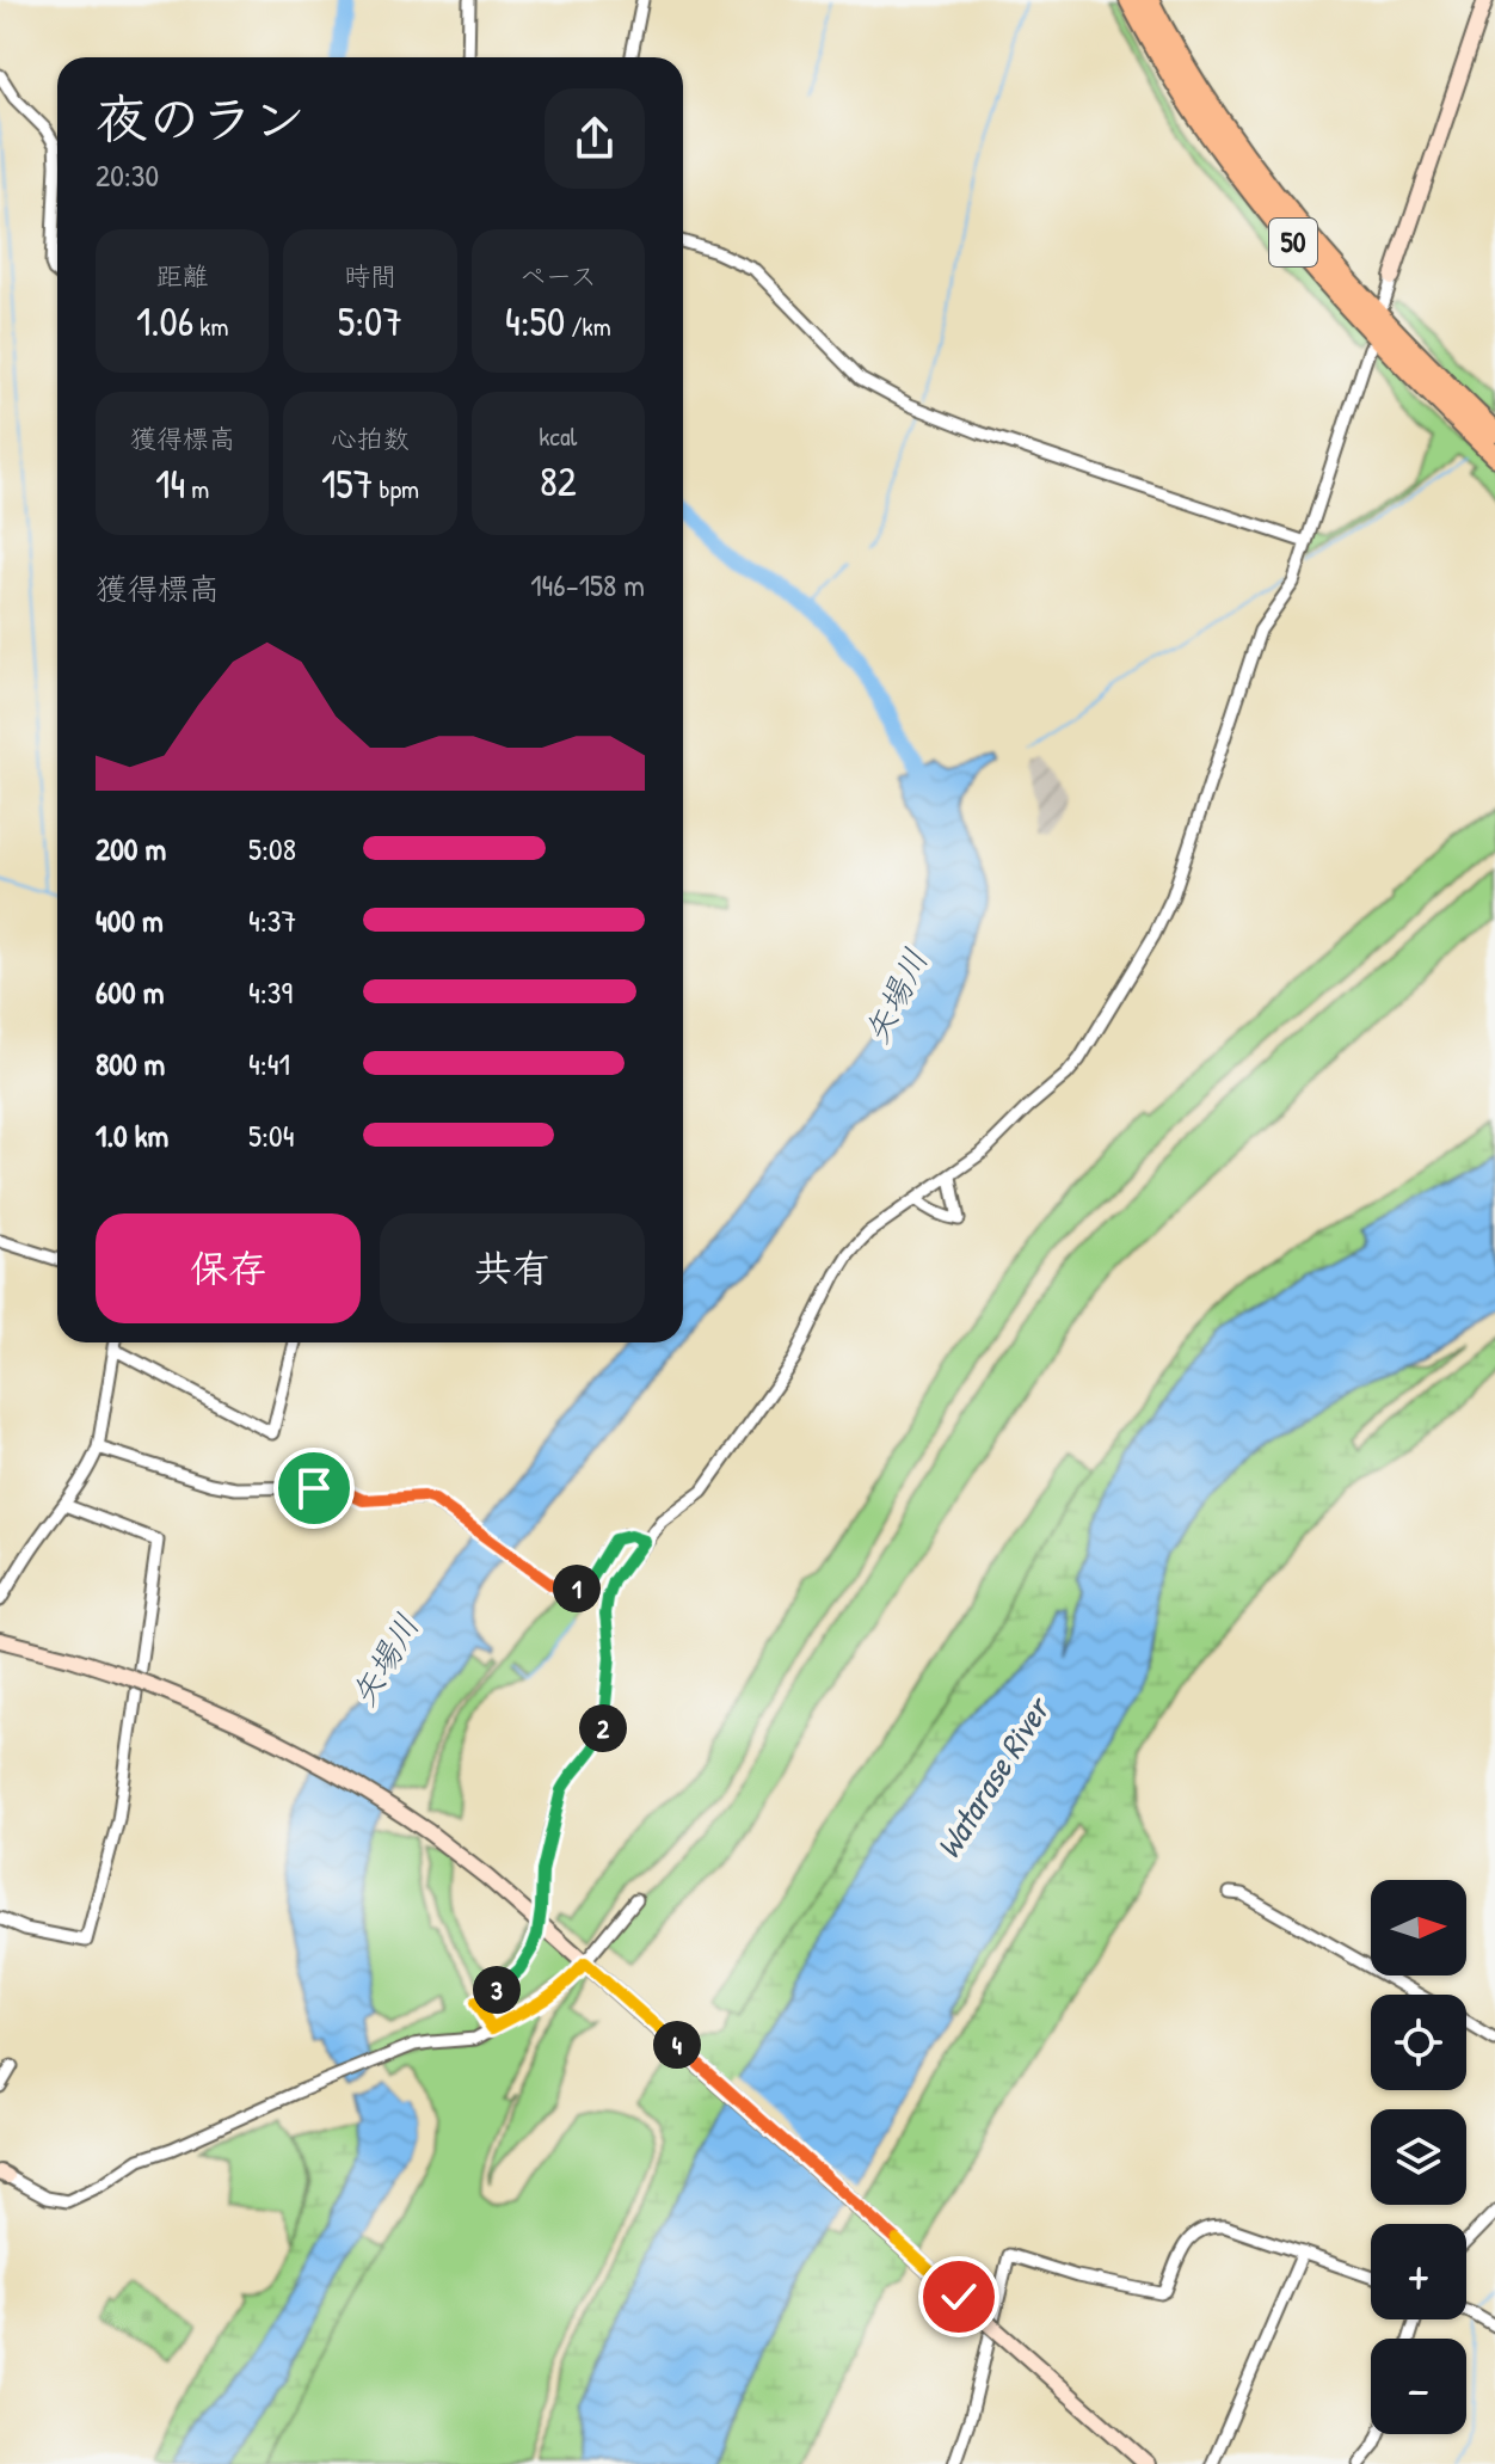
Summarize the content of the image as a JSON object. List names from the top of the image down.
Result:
{
  "streets": {
    "highway": ["50"]
  },
  "water": ["矢場川", "Watarase River"],
  "north": "right",
  "page": {
    "heading": ["夜のラン", "20:30"],
    "stats": [
      ["距離", "1.06 km"],
      ["時間", "5:07"],
      ["ペース", "4:50 /km"],
      ["獲得標高", "14 m"],
      ["心拍数", "157 bpm"],
      ["kcal", "82"]
    ],
    "chart": ["獲得標高", "146–158 m"],
    "list": [
      {
        "name": "200 m",
        "note": "5:08"
      },
      {
        "name": "400 m",
        "note": "4:37"
      },
      {
        "name": "600 m",
        "note": "4:39"
      },
      {
        "name": "800 m",
        "note": "4:41"
      },
      {
        "name": "1.0 km",
        "note": "5:04"
      }
    ],
    "buttons": ["保存", "共有"],
    "pins": [
      "1",
      "2",
      "3",
      "4"
    ],
    "map_buttons": ["+", "−"]
  }
}
